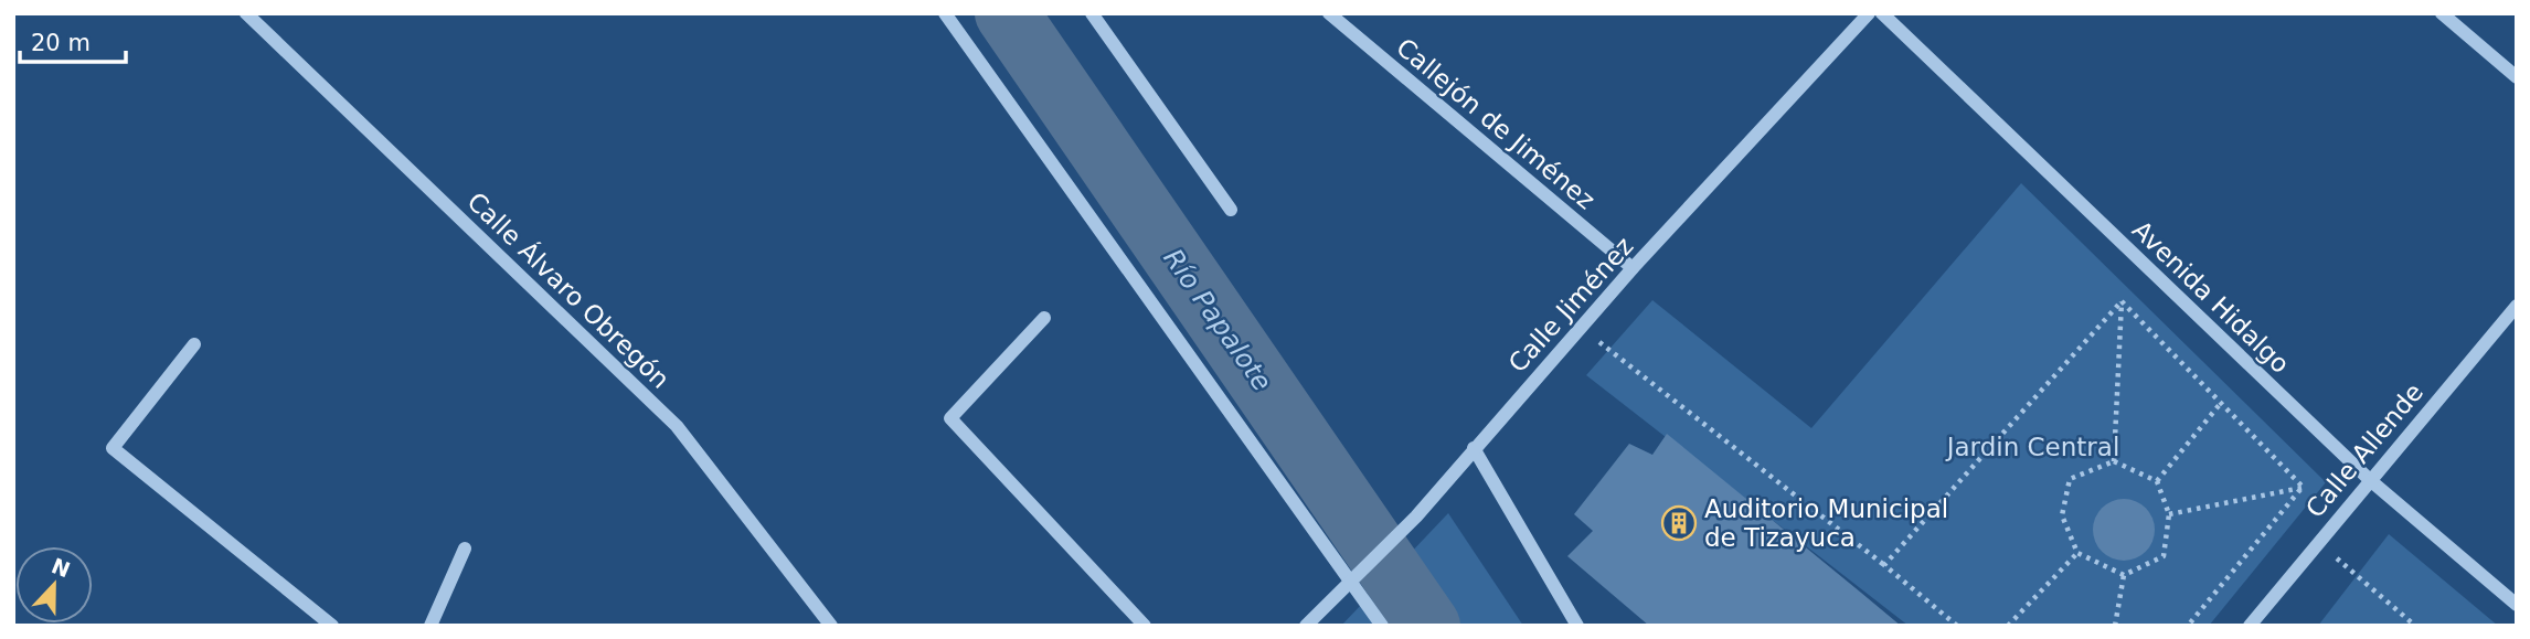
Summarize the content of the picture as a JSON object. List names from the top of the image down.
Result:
{
  "streets": {
    "street": [
      "Callejón de Jiménez",
      "Calle Álvaro Obregón",
      "Avenida Hidalgo",
      "Calle Jiménez",
      "Calle Allende"
    ]
  },
  "crossings": [
    ["Callejón de Jiménez", "Calle Jiménez"],
    ["Avenida Hidalgo", "Calle Allende"]
  ],
  "water": ["Río Papalote"],
  "parks": ["Jardin Central"],
  "places": {
    "building": ["Auditorio Municipal de Tizayuca"]
  },
  "scale_bar": "20 m",
  "north": "top"
}
